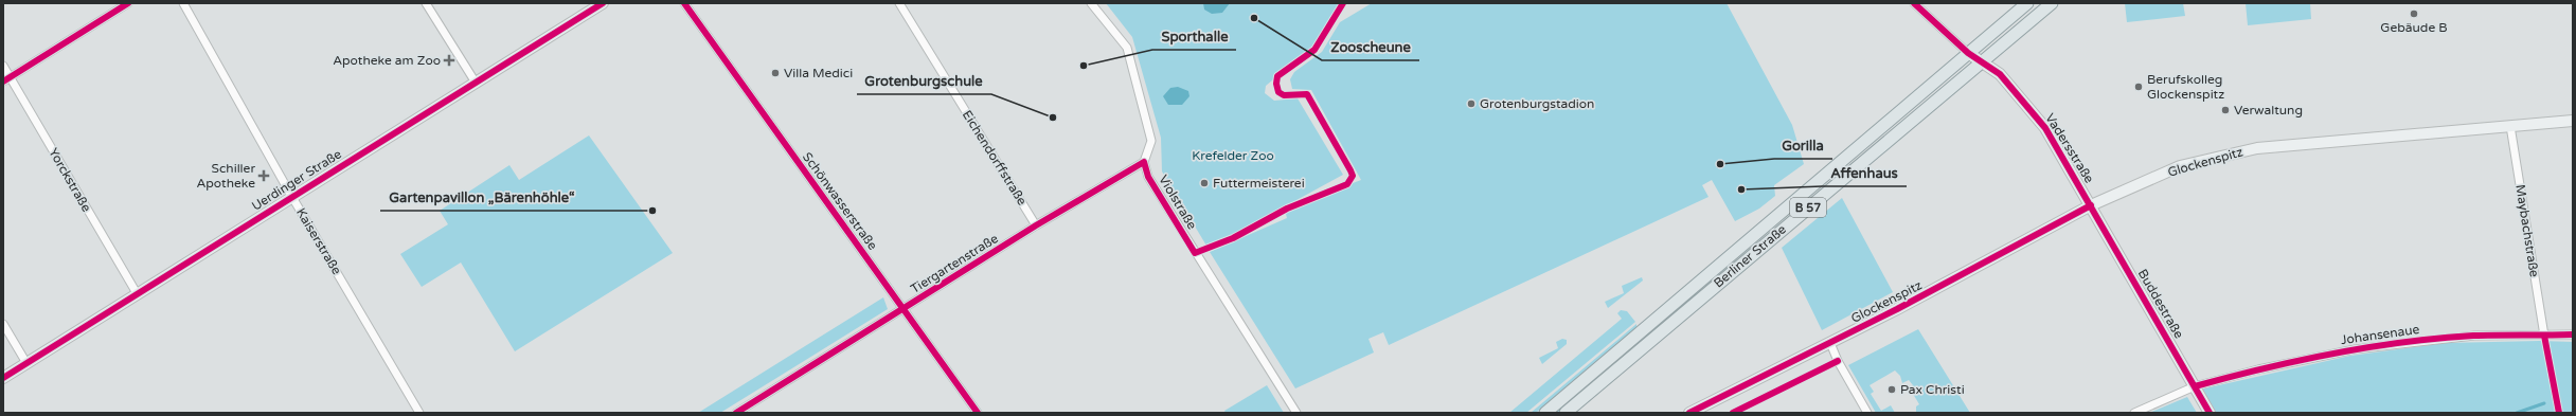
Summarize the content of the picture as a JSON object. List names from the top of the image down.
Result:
{
  "streets": {
    "main road": [
      "Vadersstraße",
      "Glockenspitz",
      "Uerdinger Straße",
      "B 57",
      "Berliner Straße",
      "Buddestraße"
    ],
    "street": [
      "Eichendorffstraße",
      "Yorckstraße",
      "Schönwasserstraße",
      "Violstraße",
      "Maybachstraße",
      "Kaiserstraße",
      "Tiergartenstraße",
      "Johansenaue"
    ]
  },
  "crossings": [
    ["Vadersstraße", "Glockenspitz"],
    ["Vadersstraße", "Berliner Straße"],
    ["Vadersstraße", "Buddestraße"],
    ["Eichendorffstraße", "Tiergartenstraße"],
    ["Glockenspitz", "Maybachstraße"],
    ["Glockenspitz", "Buddestraße"],
    ["Yorckstraße", "Uerdinger Straße"],
    ["Uerdinger Straße", "Kaiserstraße"],
    ["Schönwasserstraße", "Tiergartenstraße"],
    ["Violstraße", "Tiergartenstraße"],
    ["Maybachstraße", "Johansenaue"],
    ["Buddestraße", "Johansenaue"]
  ],
  "parks": ["Krefelder Zoo"],
  "places": {
    "other": [
      "Gebäude B",
      "Zooscheune",
      "Sporthalle",
      "Villa Medici",
      "Berufskolleg Glockenspitz",
      "Grotenburgstadion",
      "Verwaltung",
      "Grotenburgschule",
      "Gorilla",
      "Futtermeisterei",
      "Affenhaus",
      "Gartenpavillon „Bärenhöhle“",
      "Pax Christi"
    ],
    "health": ["Apotheke am Zoo", "Schiller Apotheke"]
  }
}
